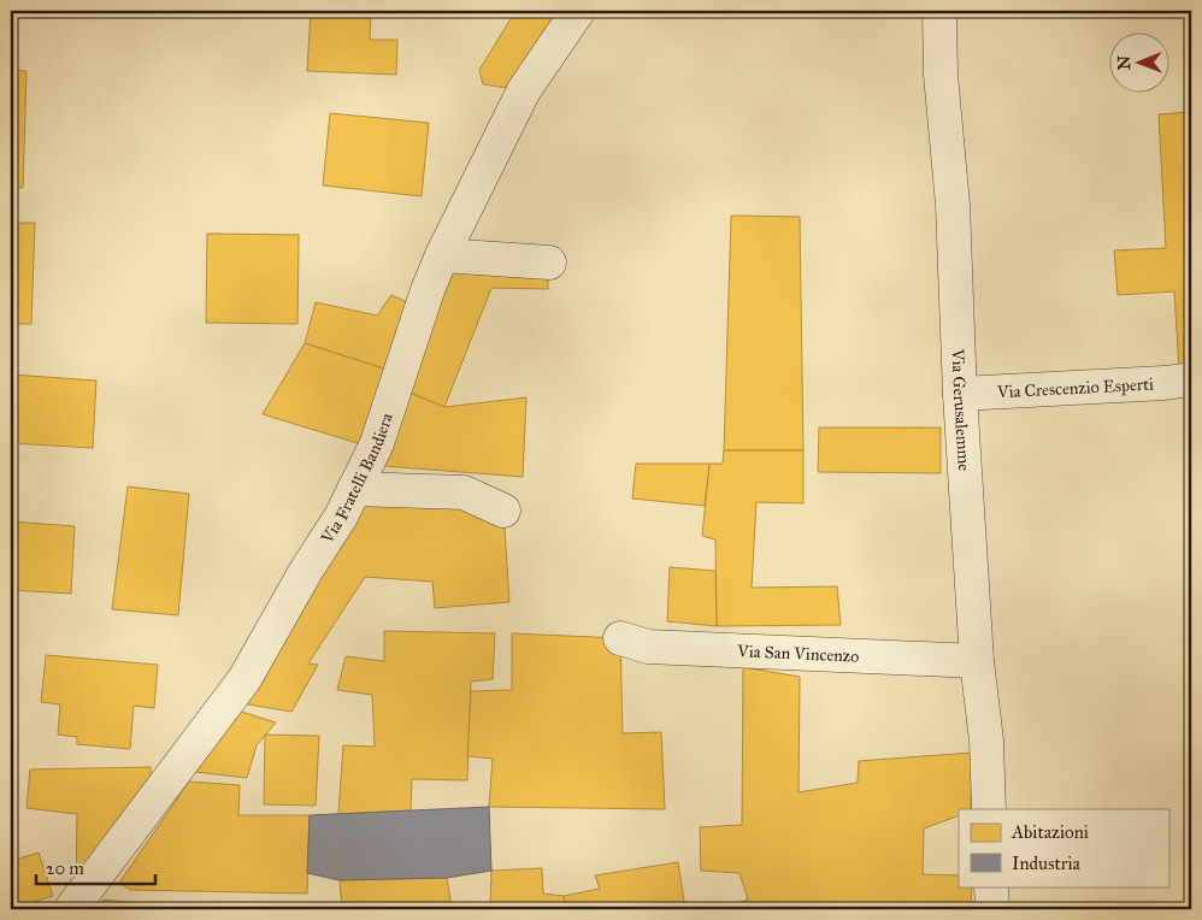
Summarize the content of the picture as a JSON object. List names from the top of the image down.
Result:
{
  "streets": {
    "street": [
      "Via Crescenzio Esperti",
      "Via Gerusalemme",
      "Via Fratelli Bandiera",
      "Via San Vincenzo"
    ]
  },
  "crossings": [
    ["Via Crescenzio Esperti", "Via Gerusalemme"],
    ["Via Gerusalemme", "Via San Vincenzo"]
  ],
  "legend": ["Abitazioni", "Industria"],
  "scale_bar": "20 m",
  "north": "left"
}
